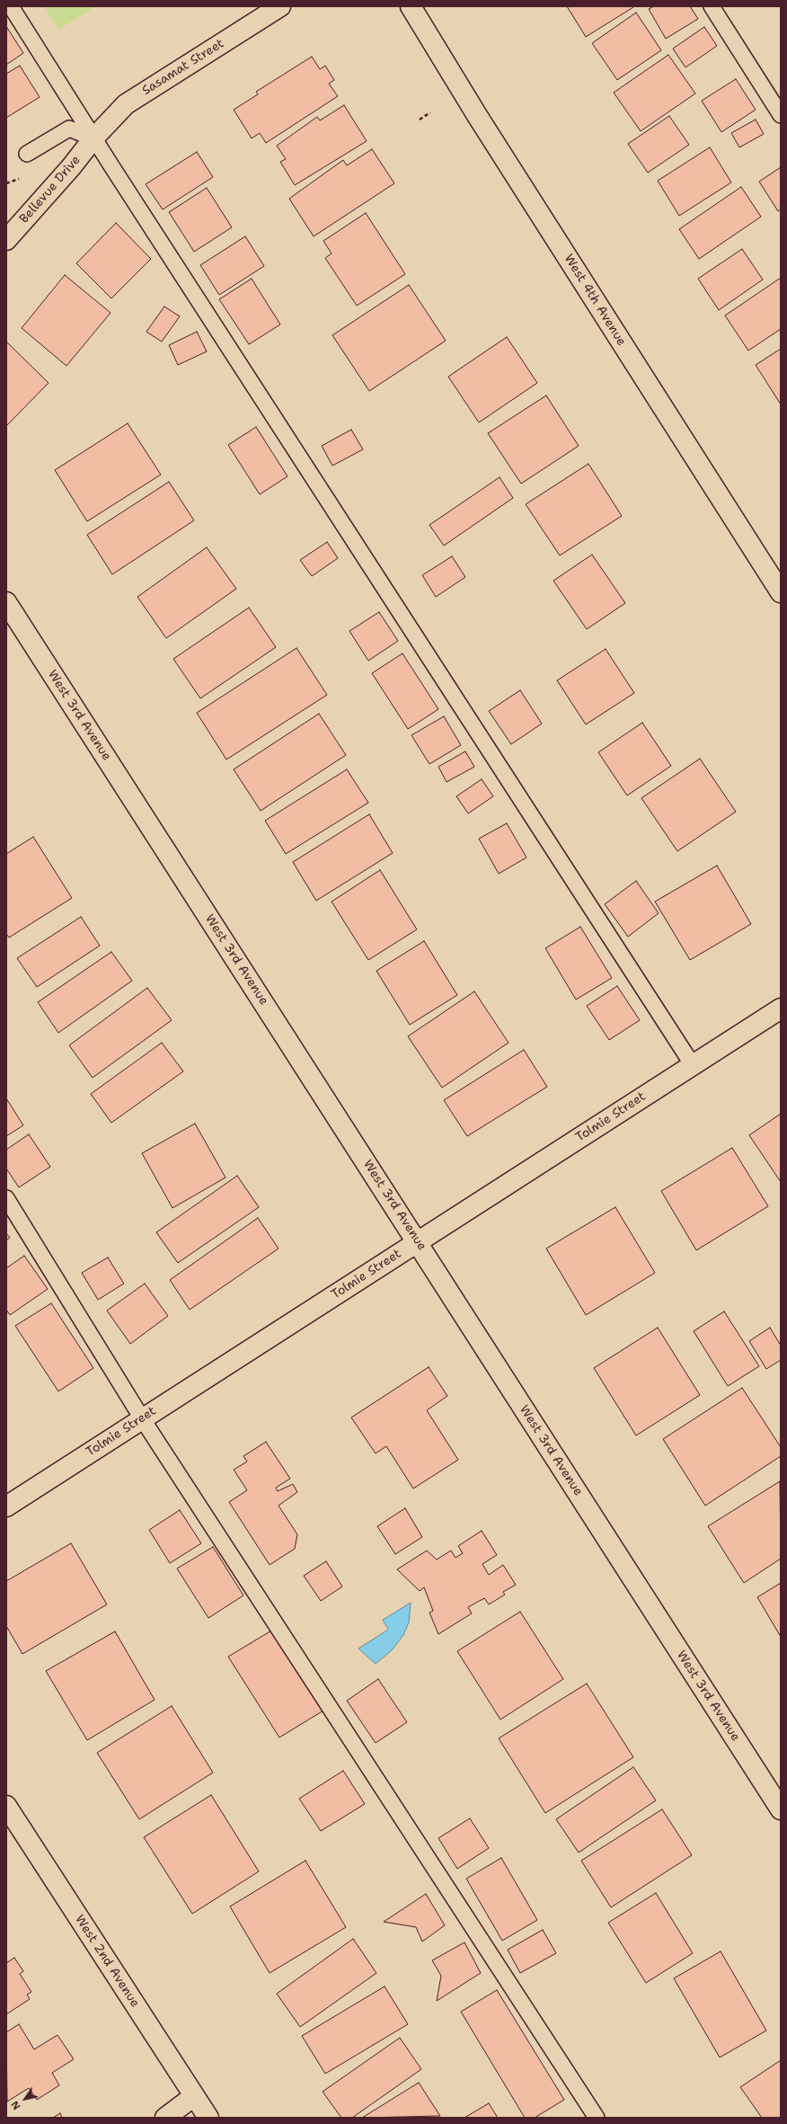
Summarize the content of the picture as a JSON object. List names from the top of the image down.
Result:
{
  "streets": {
    "street": [
      "Sasamat Street",
      "Bellevue Drive",
      "West 4th Avenue",
      "West 3rd Avenue",
      "Tolmie Street",
      "West 2nd Avenue"
    ]
  },
  "crossings": [
    ["Sasamat Street", "Bellevue Drive"],
    ["West 3rd Avenue", "Tolmie Street"]
  ],
  "north": "bottom left"
}
